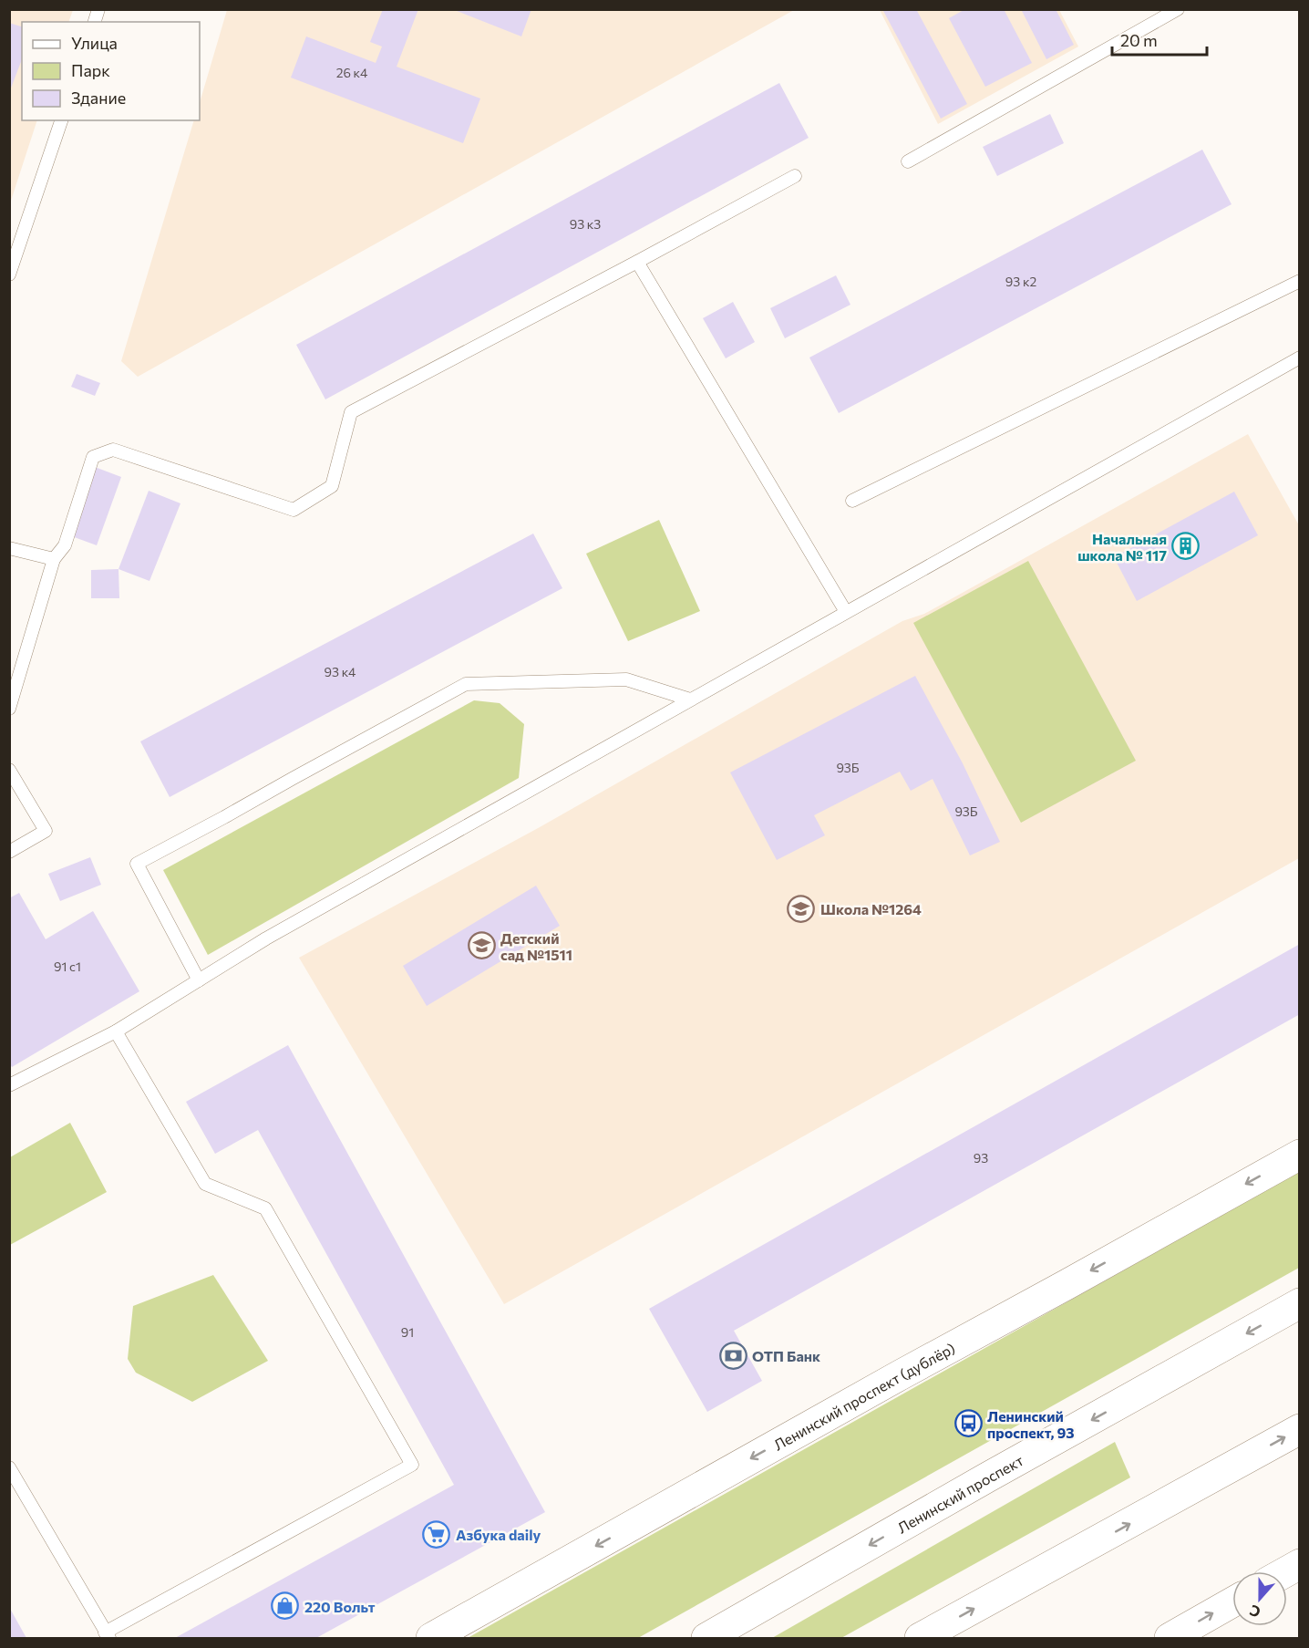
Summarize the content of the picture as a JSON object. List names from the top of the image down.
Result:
{
  "streets": {
    "street": ["Ленинский проспект (дублёр)", "Ленинский проспект"]
  },
  "places": {
    "building": ["Начальная школа № 117"],
    "school or university": ["Школа №1264", "Детский сад №1511"],
    "bank": ["ОТП Банк"],
    "bus stop": ["Ленинский проспект, 93"],
    "supermarket": ["Азбука daily"],
    "shop": ["220 Вольт"]
  },
  "house_numbers": [
    "26 к4",
    "93 к3",
    "93 к2",
    "93 к4",
    "93Б",
    "93Б",
    "91 с1",
    "93",
    "91"
  ],
  "legend": ["Улица", "Парк", "Здание"],
  "scale_bar": "20 m",
  "north": "bottom"
}
